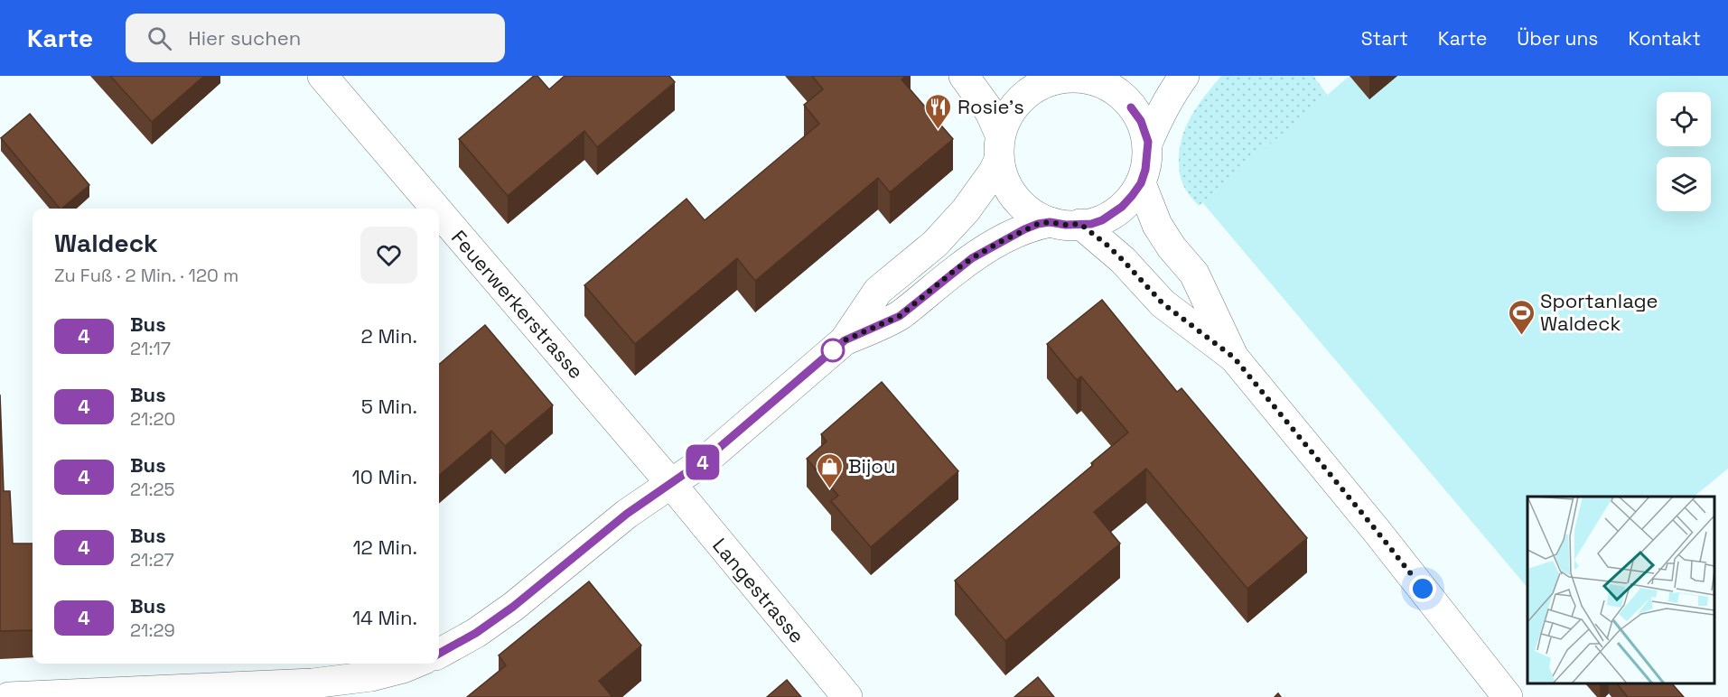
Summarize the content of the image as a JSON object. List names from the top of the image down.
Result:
{
  "streets": {
    "street": ["Feuerwerkerstrasse", "Langestrasse"]
  },
  "crossings": [
    ["Feuerwerkerstrasse", "Langestrasse"]
  ],
  "places": {
    "restaurant": ["Rosie's"],
    "sports": ["Sportanlage Waldeck"],
    "shop": ["Bijou"]
  },
  "lines": ["bus line 4"],
  "page": {
    "header": "Karte",
    "search": "Hier suchen",
    "nav": [
      "Start",
      "Karte",
      "Über uns",
      "Kontakt"
    ],
    "on_map": "4",
    "heading": ["Waldeck", "Zu Fuß · 2 Min. · 120 m"],
    "list": [
      {
        "mark": "4",
        "name": "Bus",
        "note": "21:17",
        "value": "2 Min."
      },
      {
        "mark": "4",
        "name": "Bus",
        "note": "21:20",
        "value": "5 Min."
      },
      {
        "mark": "4",
        "name": "Bus",
        "note": "21:25",
        "value": "10 Min."
      },
      {
        "mark": "4",
        "name": "Bus",
        "note": "21:27",
        "value": "12 Min."
      },
      {
        "mark": "4",
        "name": "Bus",
        "note": "21:29",
        "value": "14 Min."
      }
    ]
  }
}
